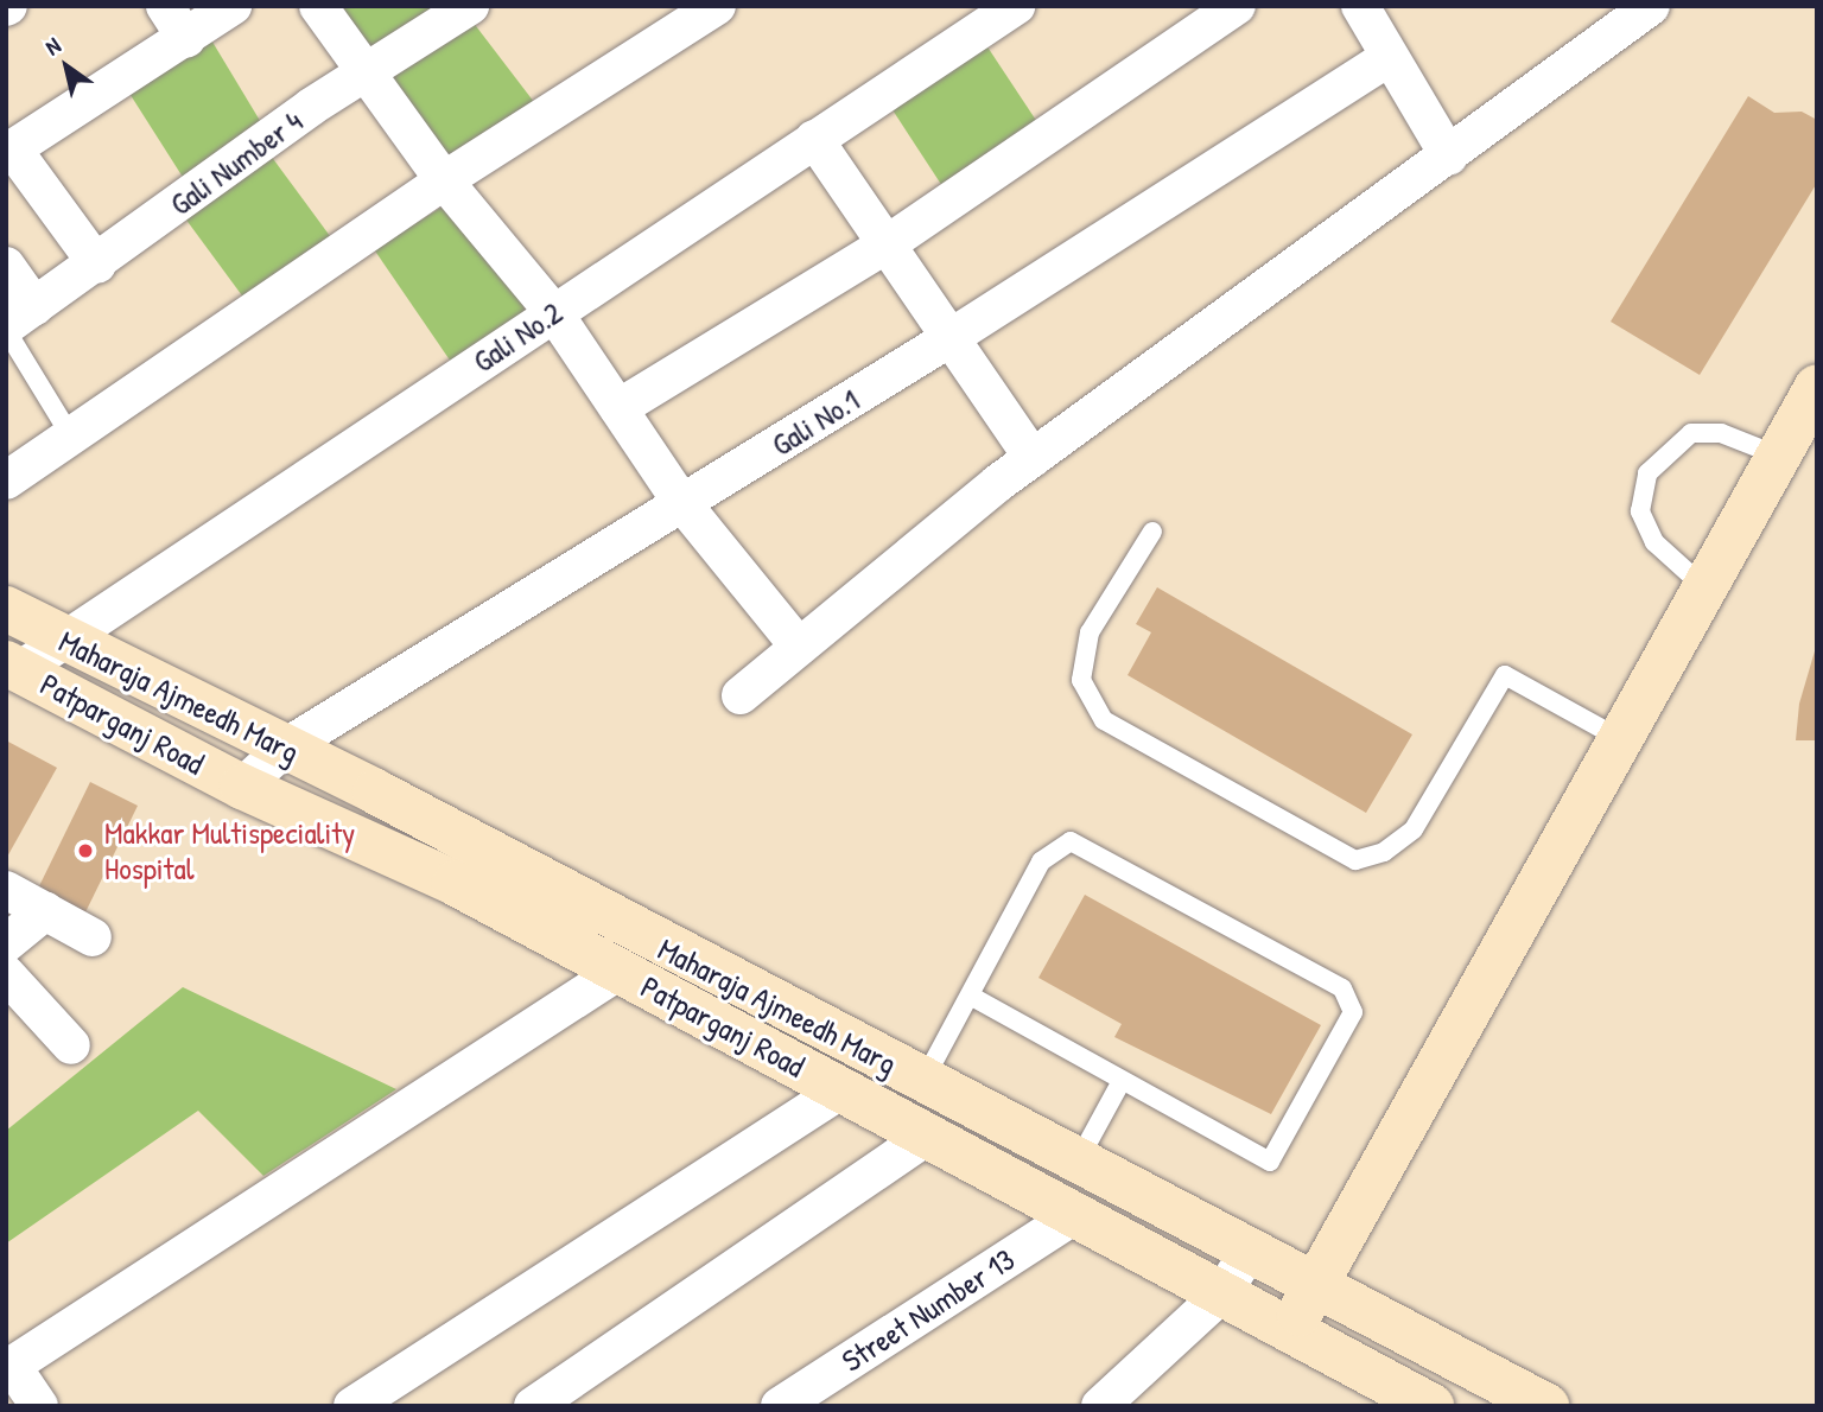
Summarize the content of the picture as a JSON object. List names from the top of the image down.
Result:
{
  "streets": {
    "main road": ["Maharaja Ajmeedh Marg", "Patparganj Road"],
    "street": [
      "Gali Number 4",
      "Gali No.2",
      "Gali No.1",
      "Street Number 13"
    ]
  },
  "crossings": [
    ["Gali No.2", "Maharaja Ajmeedh Marg"],
    ["Gali No.2", "Patparganj Road"],
    ["Gali No.1", "Maharaja Ajmeedh Marg"],
    ["Gali No.1", "Patparganj Road"],
    ["Patparganj Road", "Street Number 13"]
  ],
  "places": ["Makkar Multispeciality Hospital"],
  "north": "top left"
}
